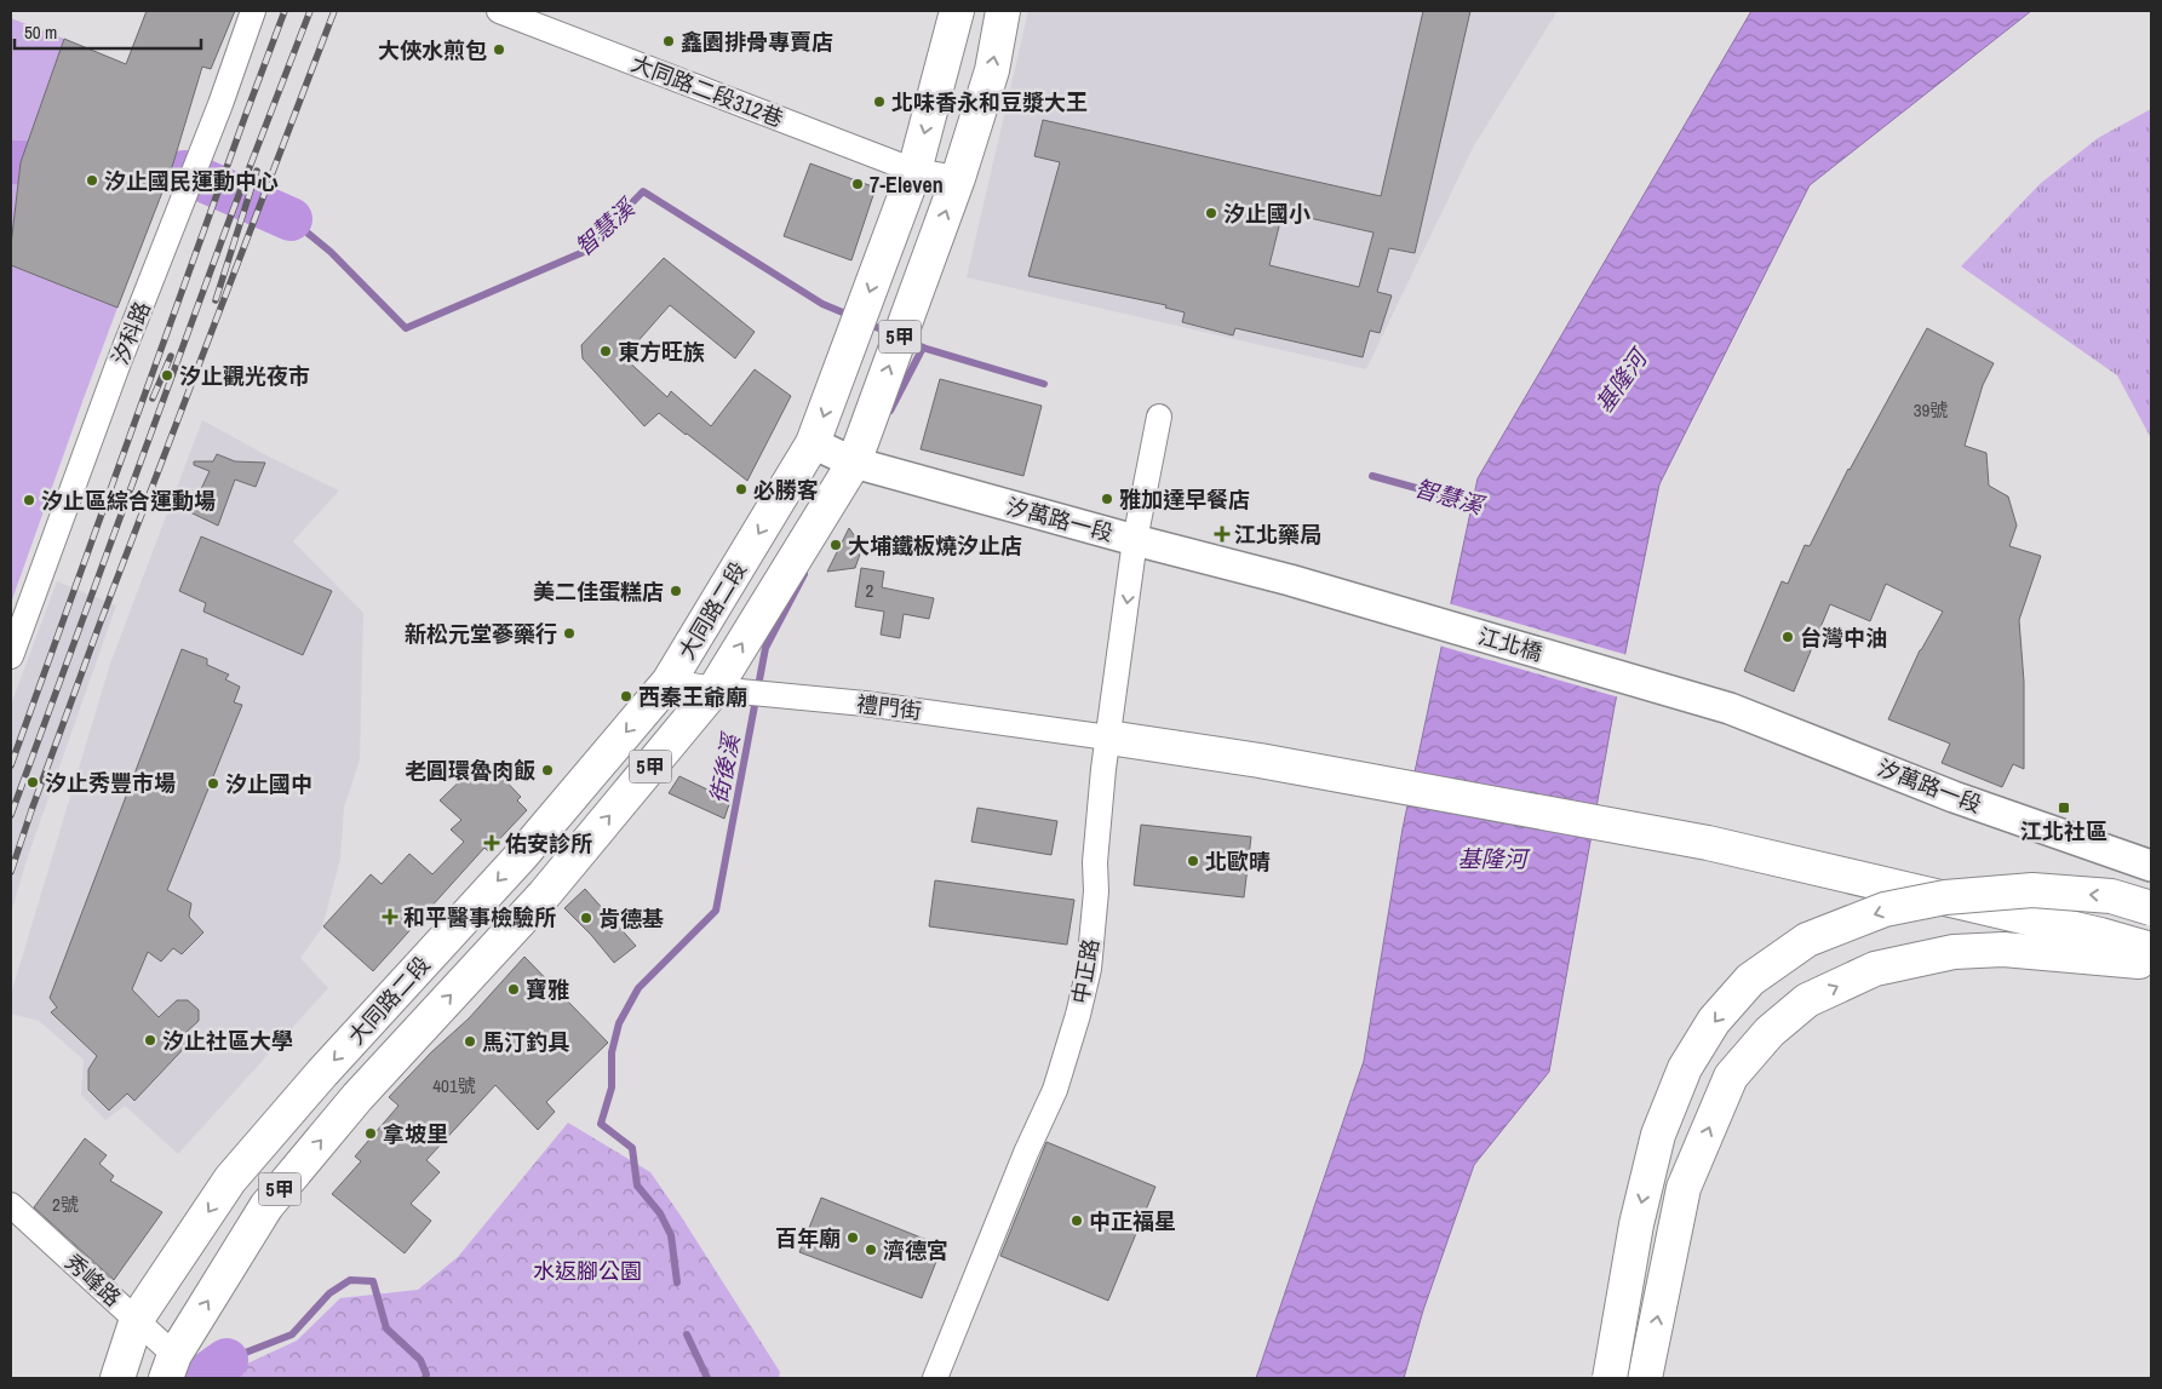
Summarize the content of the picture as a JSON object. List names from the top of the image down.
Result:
{
  "streets": {
    "main road": ["5甲", "大同路二段"],
    "street": [
      "大同路二段312巷",
      "汐科路",
      "汐萬路一段",
      "江北橋",
      "禮門街",
      "中正路",
      "秀峰路"
    ]
  },
  "crossings": [
    ["大同路二段312巷", "大同路二段"],
    ["汐萬路一段", "大同路二段"],
    ["汐萬路一段", "江北橋"],
    ["汐萬路一段", "中正路"],
    ["大同路二段", "禮門街"],
    ["大同路二段", "秀峰路"],
    ["禮門街", "中正路"]
  ],
  "water": ["智慧溪", "基隆河", "街後溪"],
  "parks": ["水返腳公園"],
  "places": {
    "other": [
      "鑫園排骨專賣店",
      "大俠水煎包",
      "北味香永和豆漿大王",
      "汐止國民運動中心",
      "7-Eleven",
      "汐止國小",
      "東方旺族",
      "汐止觀光夜市",
      "必勝客",
      "雅加達早餐店",
      "汐止區綜合運動場",
      "大埔鐵板燒汐止店",
      "美二佳蛋糕店",
      "新松元堂蔘藥行",
      "台灣中油",
      "西秦王爺廟",
      "老圓環魯肉飯",
      "汐止秀豐市場",
      "汐止國中",
      "北歐晴",
      "肯德基",
      "寶雅",
      "汐止社區大學",
      "馬汀釣具",
      "拿坡里",
      "中正福星",
      "百年廟",
      "濟德宮"
    ],
    "health": ["江北藥局", "佑安診所", "和平醫事檢驗所"],
    "transit": ["江北社區"]
  },
  "house_numbers": [
    "39號",
    "2",
    "401號",
    "2號"
  ],
  "scale_bar": "50 m"
}
